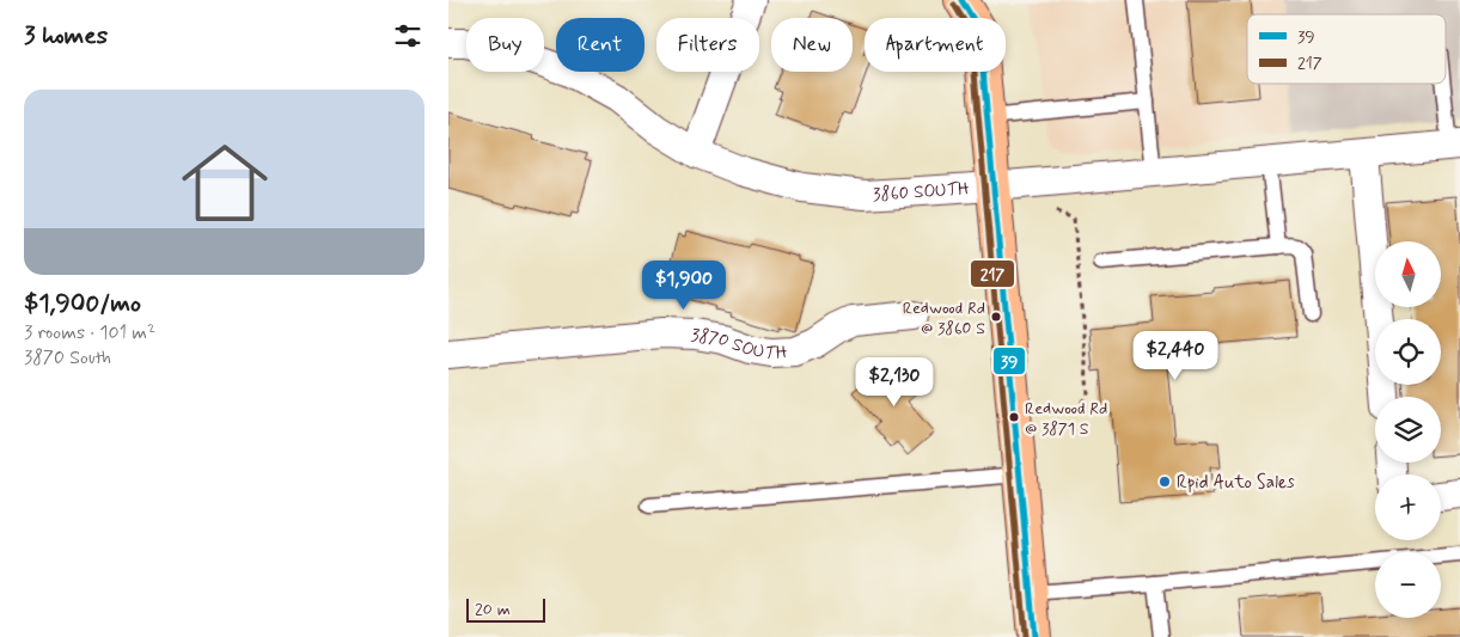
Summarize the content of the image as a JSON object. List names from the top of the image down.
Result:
{
  "streets": {
    "street": ["3860 SOUTH", "3870 SOUTH"]
  },
  "places": ["Redwood Rd @ 3860 S", "Redwood Rd @ 3871 S", "Rpid Auto Sales"],
  "lines": ["transit line 39", "transit line 217"],
  "legend": ["39", "217"],
  "scale_bar": "20 m",
  "north": "top",
  "page": {
    "heading": "3 homes",
    "chip": [
      "Buy",
      "Rent",
      "Filters",
      "New",
      "Apartment"
    ],
    "list": [
      {
        "name": "$1,900/mo",
        "note": "3 rooms · 101 m² · 3870 South"
      }
    ],
    "map_buttons": ["+", "−"],
    "price": ["$1,900", "$2,440", "$2,130"],
    "scale": "20 m"
  }
}
